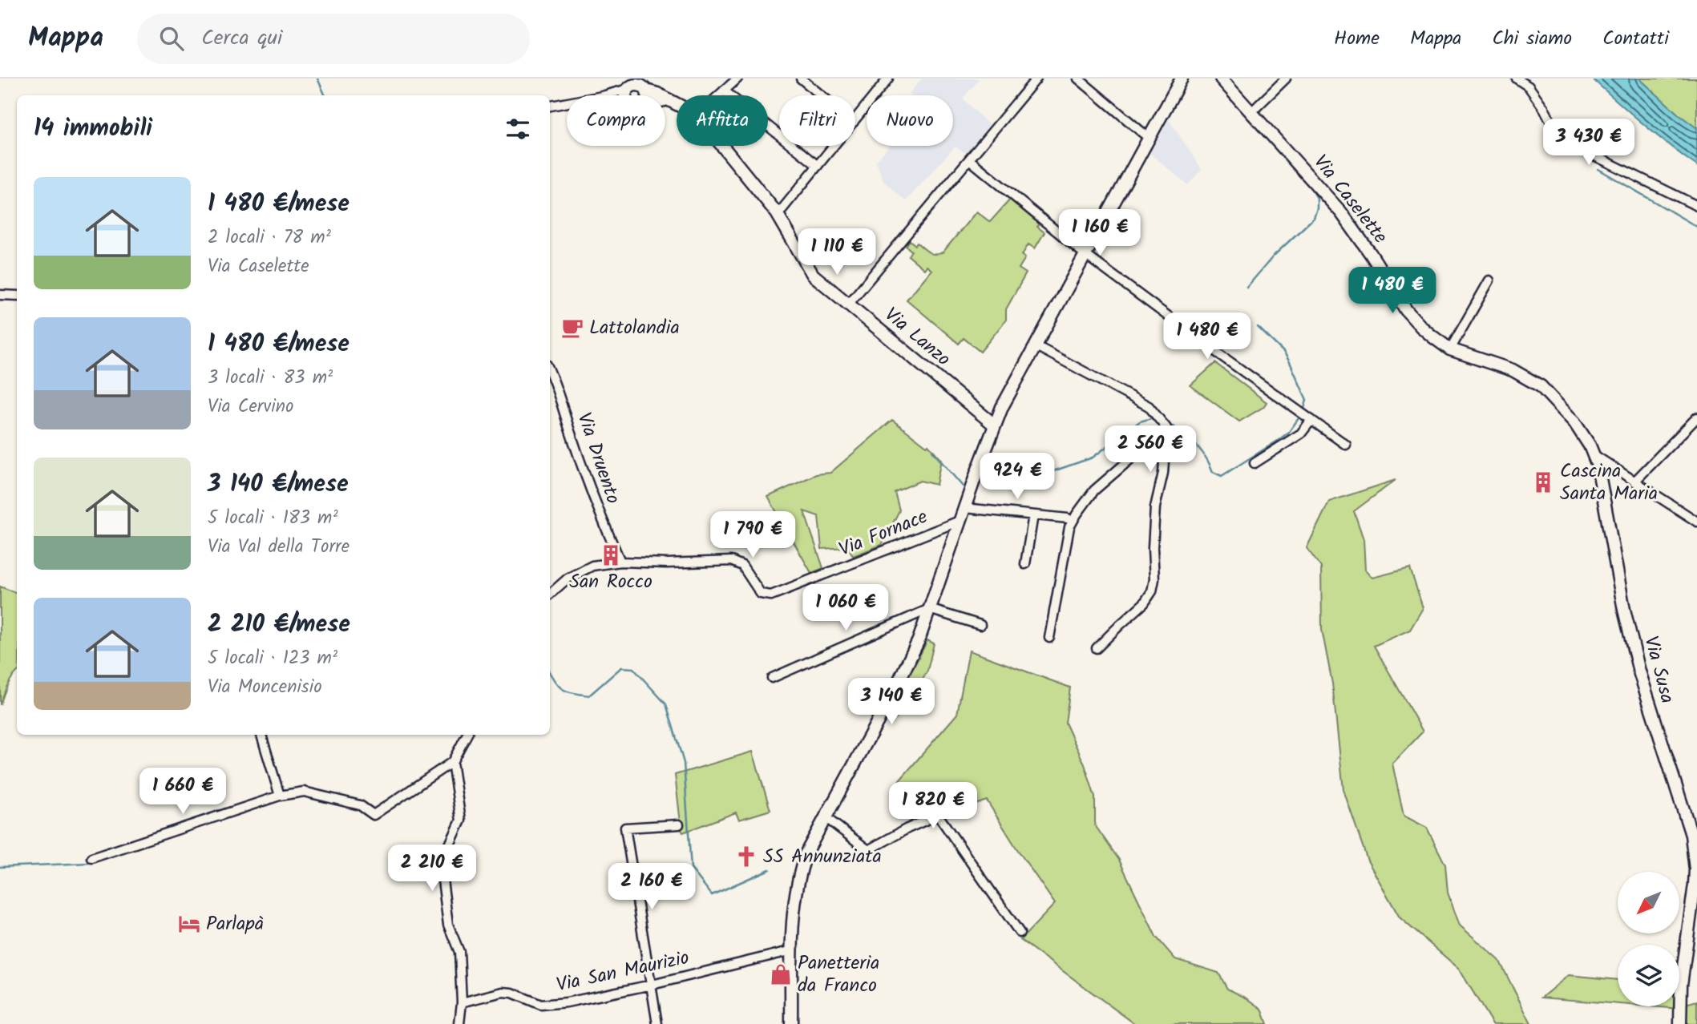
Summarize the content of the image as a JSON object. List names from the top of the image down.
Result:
{
  "streets": {
    "street": [
      "Via Caselette",
      "Via Lanzo",
      "Via Druento",
      "Via Fornace",
      "Via Susa",
      "Via San Maurizio"
    ]
  },
  "crossings": [
    ["Via Caselette", "Via Susa"],
    ["Via Druento", "Via Fornace"]
  ],
  "places": {
    "cafe": ["Lattolandia"],
    "building": ["Cascina Santa Maria", "San Rocco"],
    "church": ["SS Annunziata"],
    "hotel": ["Parlapà"],
    "shop": ["Panetteria da Franco"]
  },
  "north": "bottom left",
  "page": {
    "header": "Mappa",
    "search": "Cerca qui",
    "nav": [
      "Home",
      "Mappa",
      "Chi siamo",
      "Contatti"
    ],
    "chip": [
      "Compra",
      "Affitta",
      "Filtri",
      "Nuovo"
    ],
    "heading": "14 immobili",
    "price": [
      "3 430 €",
      "1 160 €",
      "1 110 €",
      "1 480 €",
      "1 480 €",
      "2 560 €",
      "924 €",
      "1 790 €",
      "1 060 €",
      "3 140 €",
      "1 660 €",
      "1 820 €",
      "2 210 €",
      "2 160 €"
    ],
    "list": [
      {
        "name": "1 480 €/mese",
        "note": "2 locali · 78 m² · Via Caselette"
      },
      {
        "name": "1 480 €/mese",
        "note": "3 locali · 83 m² · Via Cervino"
      },
      {
        "name": "3 140 €/mese",
        "note": "5 locali · 183 m² · Via Val della Torre"
      },
      {
        "name": "2 210 €/mese",
        "note": "5 locali · 123 m² · Via Moncenisio"
      }
    ]
  }
}
